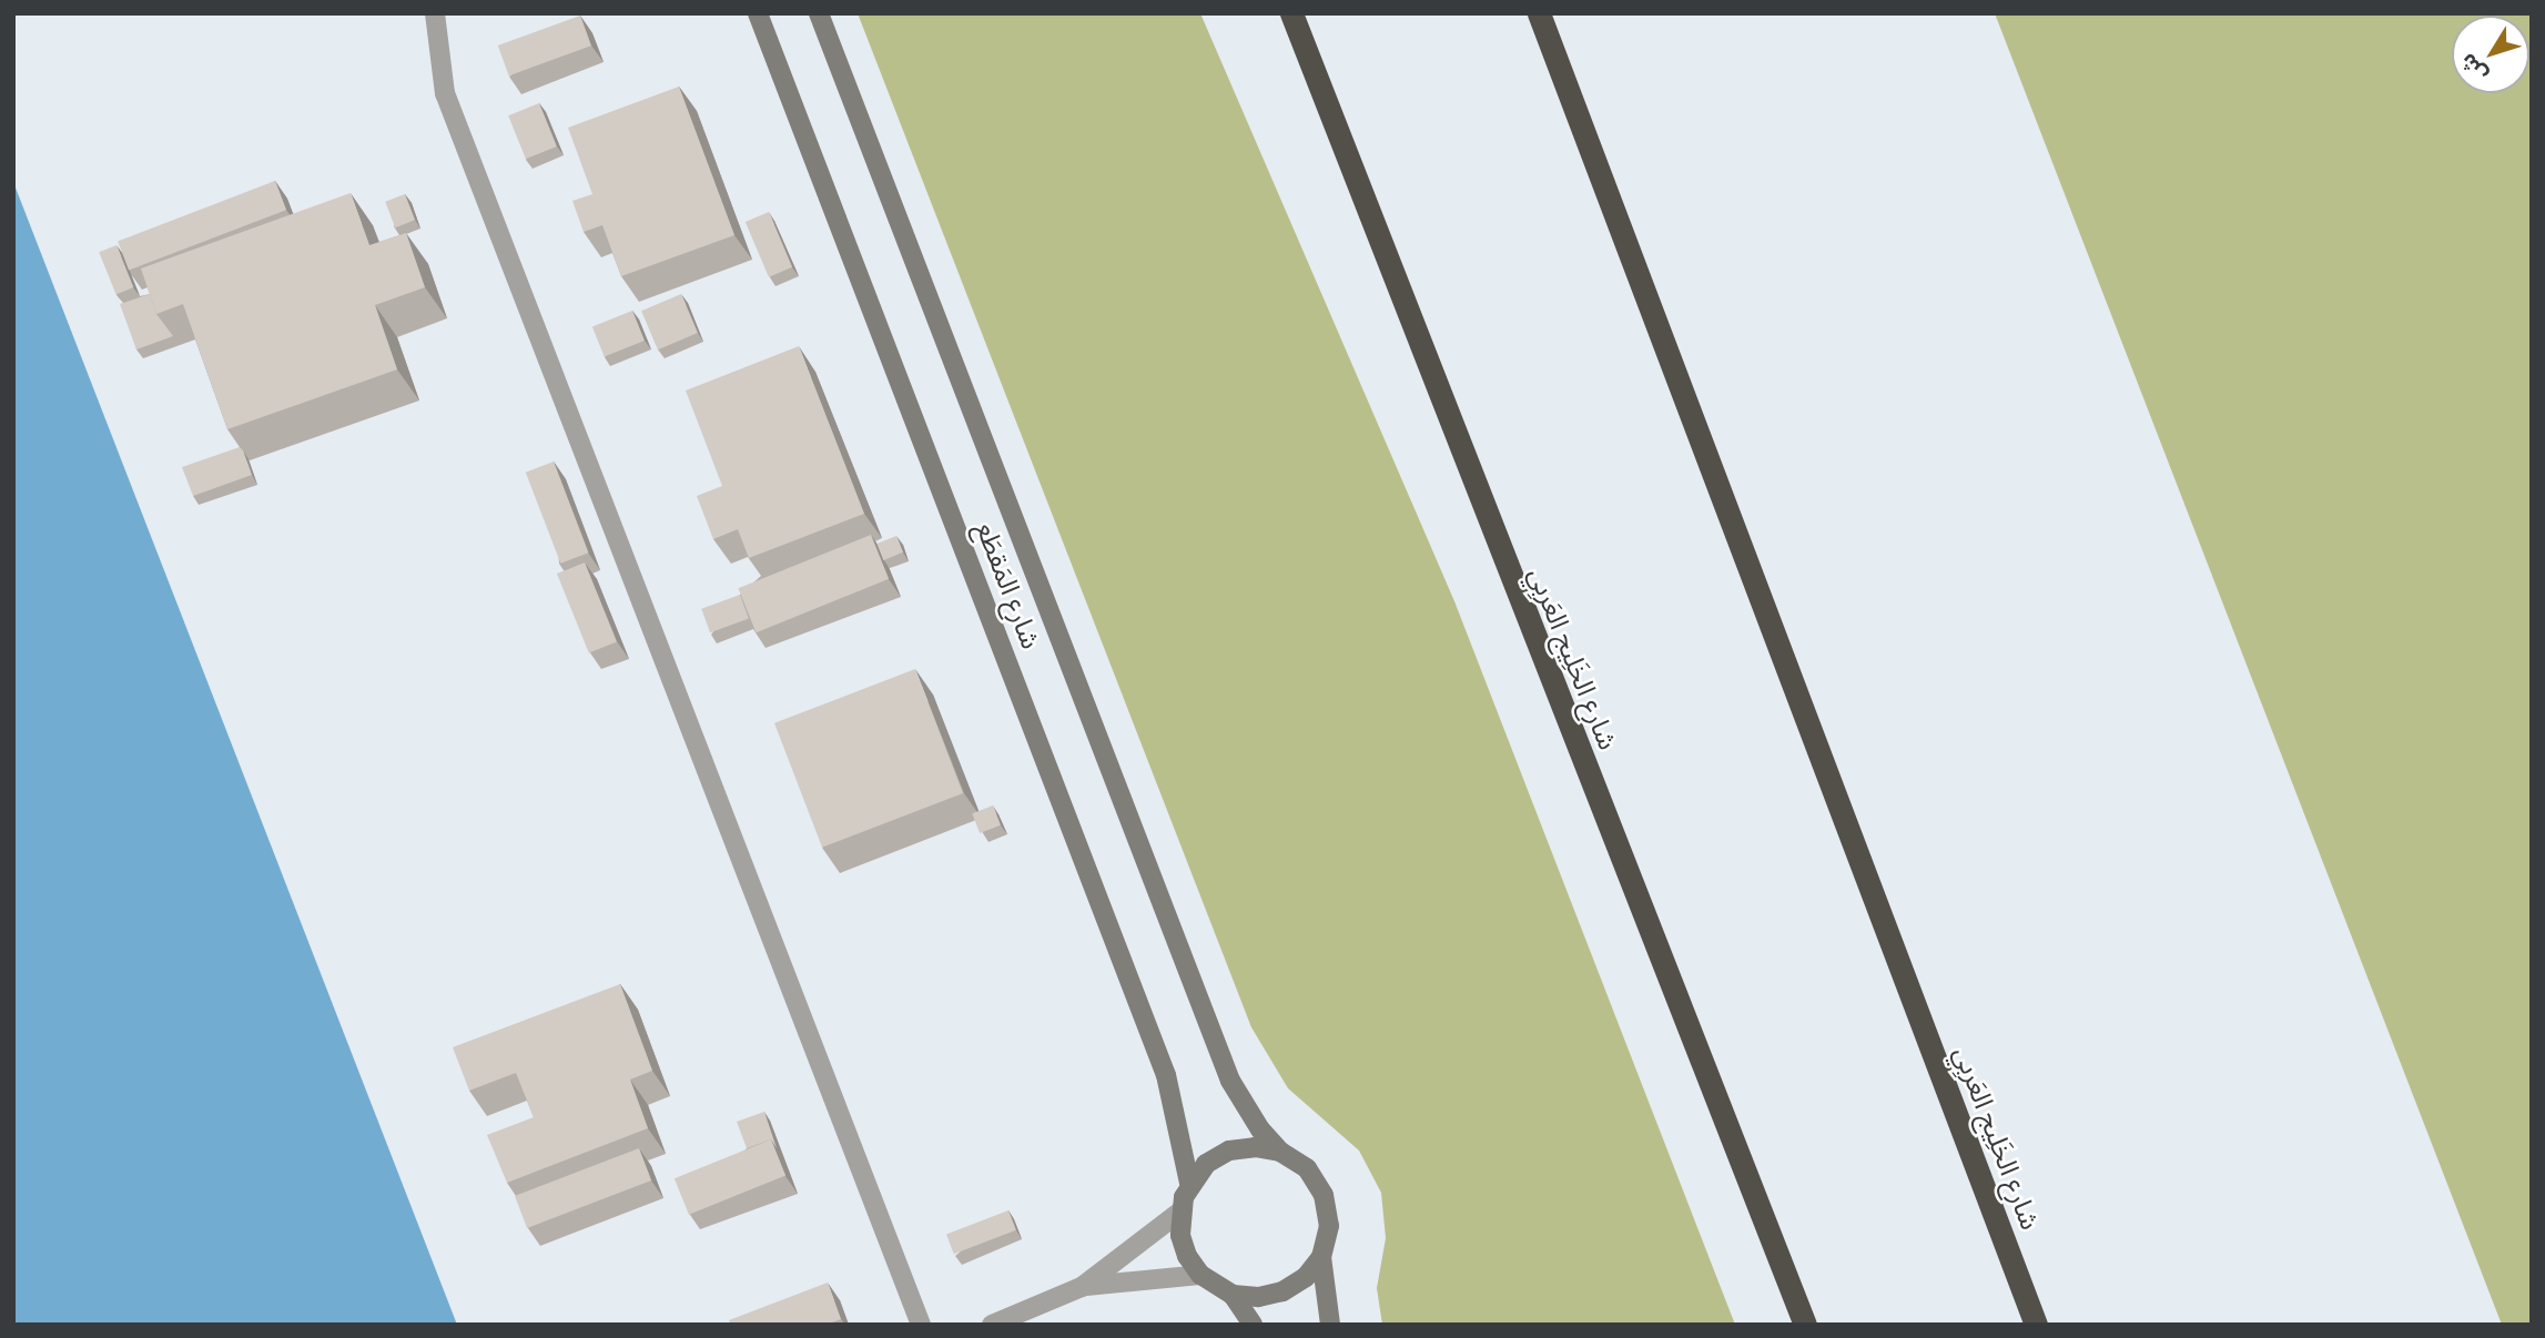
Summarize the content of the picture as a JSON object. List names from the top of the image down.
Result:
{
  "streets": {
    "highway": ["شارع الخَلِيج العَربِي"],
    "street": ["شارع المَقطَع"]
  },
  "north": "bottom left"
}
